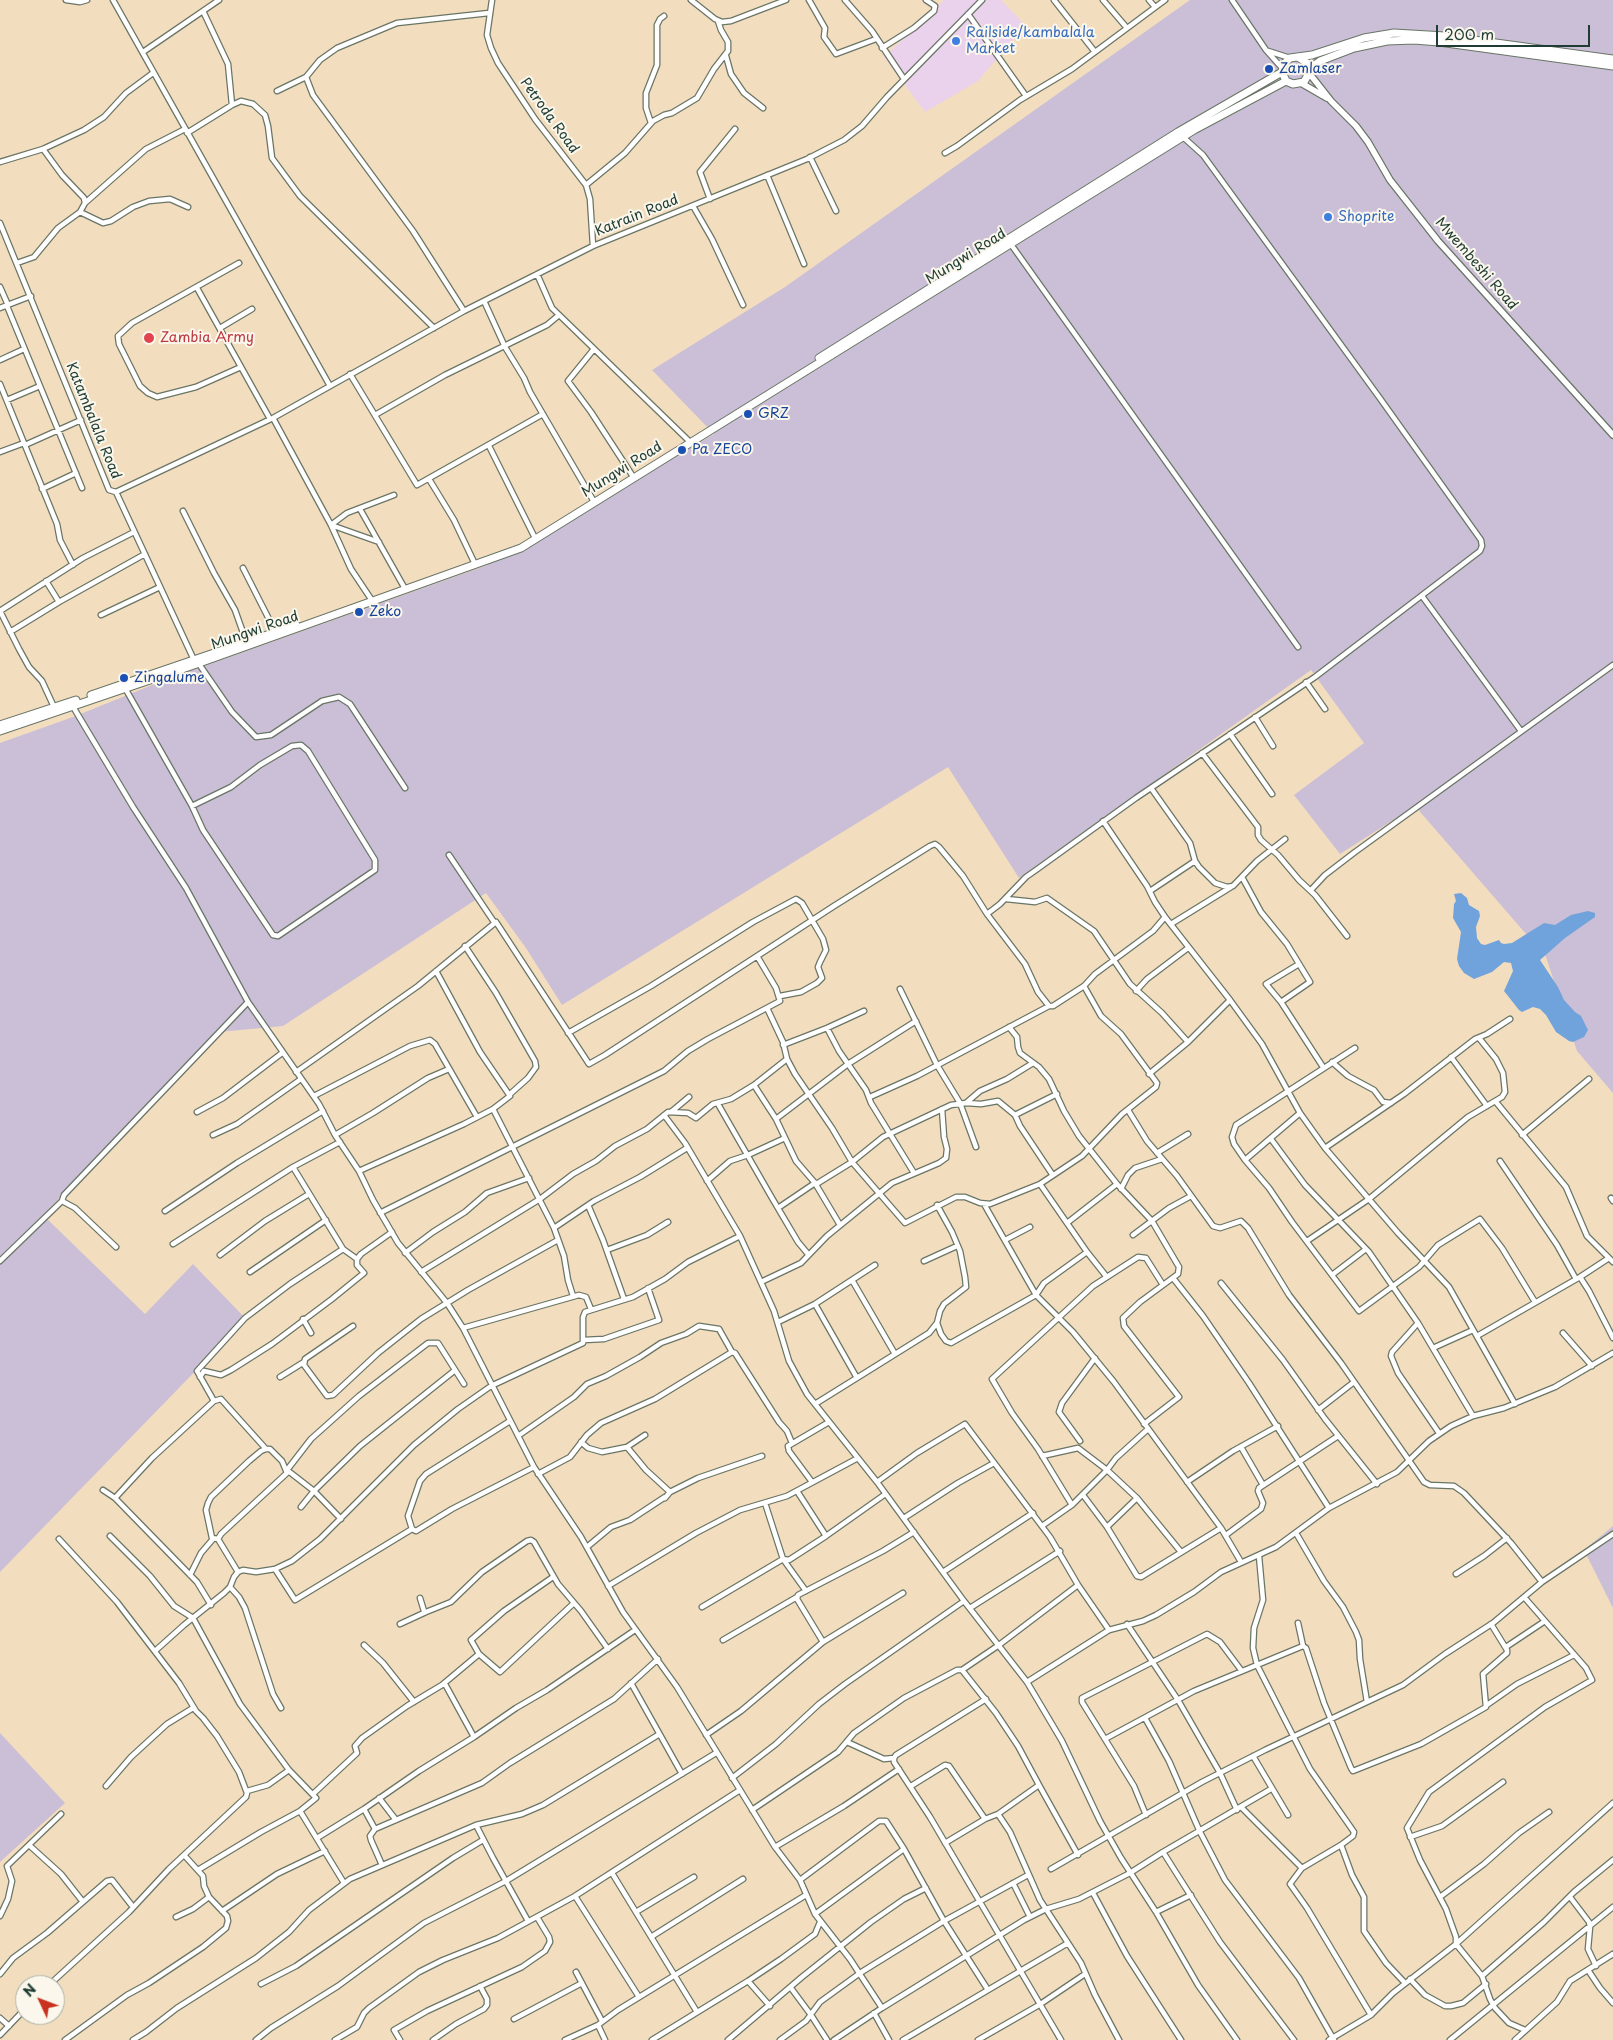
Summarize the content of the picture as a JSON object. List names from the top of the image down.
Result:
{
  "streets": {
    "main road": ["Mungwi Road"],
    "street": [
      "Petroda Road",
      "Katrain Road",
      "Mwembeshi Road",
      "Katambalala Road"
    ]
  },
  "crossings": [
    ["Petroda Road", "Katrain Road"],
    ["Katrain Road", "Katambalala Road"]
  ],
  "places": [
    "Railside/kambalala Market",
    "Zamlaser",
    "Shoprite",
    "Zambia Army",
    "GRZ",
    "Pa ZECO",
    "Zeko",
    "Zingalume"
  ],
  "scale_bar": "200 m",
  "north": "top left"
}
